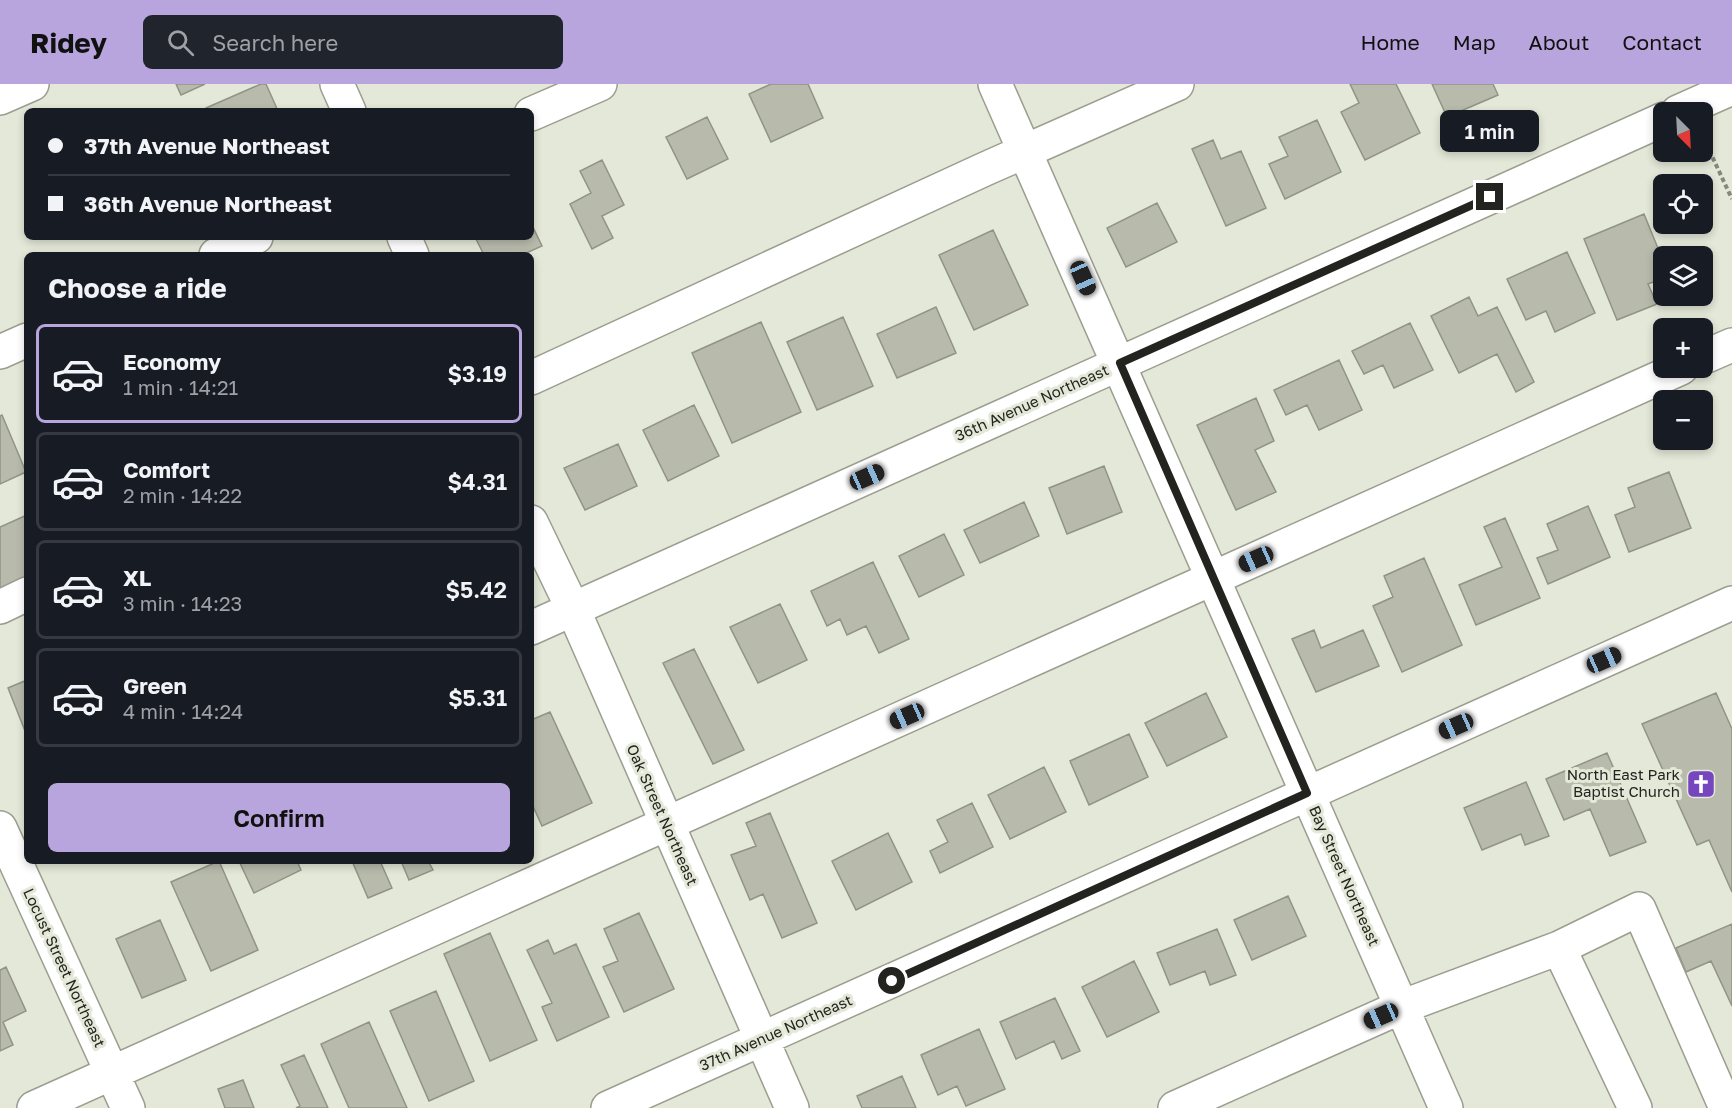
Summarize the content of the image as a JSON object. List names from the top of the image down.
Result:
{
  "streets": {
    "street": [
      "36th Avenue Northeast",
      "Oak Street Northeast",
      "Bay Street Northeast",
      "Locust Street Northeast",
      "37th Avenue Northeast"
    ]
  },
  "crossings": [
    ["36th Avenue Northeast", "Oak Street Northeast"],
    ["36th Avenue Northeast", "Bay Street Northeast"],
    ["Oak Street Northeast", "37th Avenue Northeast"],
    ["Bay Street Northeast", "37th Avenue Northeast"]
  ],
  "places": {
    "church": ["North East Park Baptist Church"]
  },
  "north": "bottom right",
  "page": {
    "header": "Ridey",
    "search": "Search here",
    "nav": [
      "Home",
      "Map",
      "About",
      "Contact"
    ],
    "map_buttons": ["+", "−"],
    "banner": ["37th Avenue Northeast", "36th Avenue Northeast"],
    "bubble": "1 min",
    "heading": "Choose a ride",
    "list": [
      {
        "name": "Economy",
        "note": "1 min · 14:21",
        "value": "$3.19"
      },
      {
        "name": "Comfort",
        "note": "2 min · 14:22",
        "value": "$4.31"
      },
      {
        "name": "XL",
        "note": "3 min · 14:23",
        "value": "$5.42"
      },
      {
        "name": "Green",
        "note": "4 min · 14:24",
        "value": "$5.31"
      }
    ],
    "buttons": "Confirm"
  }
}
